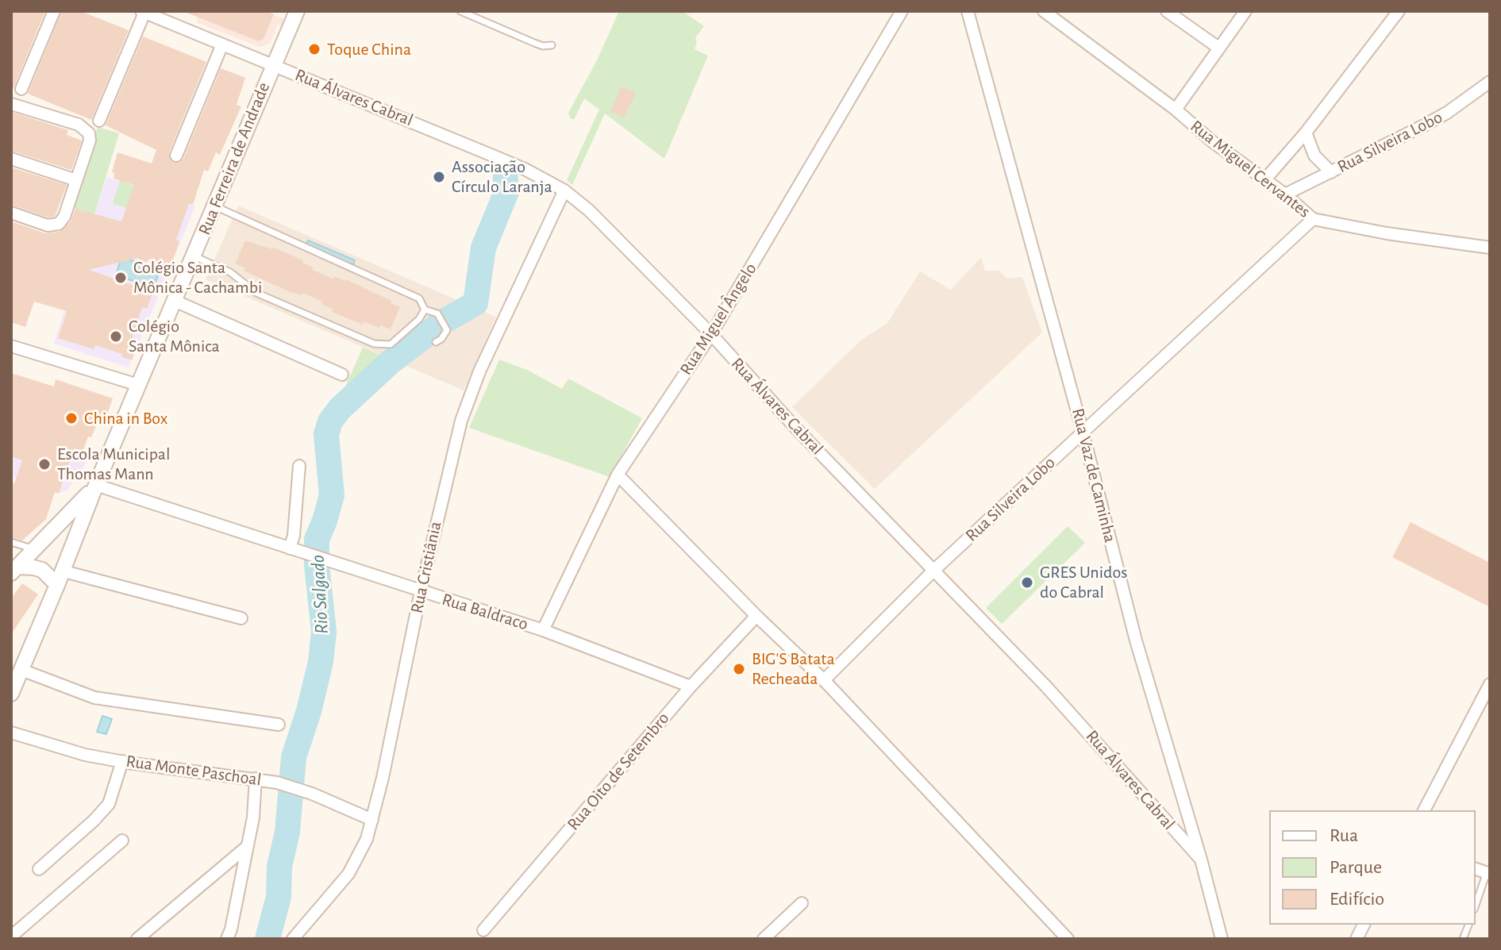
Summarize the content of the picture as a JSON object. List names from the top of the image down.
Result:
{
  "streets": {
    "street": [
      "Rua Álvares Cabral",
      "Rua Silveira Lobo",
      "Rua Ferreira de Andrade",
      "Rua Miguel Cervantes",
      "Rua Miguel Ângelo",
      "Rua Vaz de Caminha",
      "Rua Cristiânia",
      "Rua Baldraco",
      "Rua Monte Paschoal",
      "Rua Oito de Setembro"
    ]
  },
  "crossings": [
    ["Rua Álvares Cabral", "Rua Silveira Lobo"],
    ["Rua Álvares Cabral", "Rua Ferreira de Andrade"],
    ["Rua Álvares Cabral", "Rua Miguel Ângelo"],
    ["Rua Álvares Cabral", "Rua Vaz de Caminha"],
    ["Rua Álvares Cabral", "Rua Cristiânia"],
    ["Rua Silveira Lobo", "Rua Miguel Cervantes"],
    ["Rua Silveira Lobo", "Rua Vaz de Caminha"],
    ["Rua Ferreira de Andrade", "Rua Baldraco"],
    ["Rua Miguel Ângelo", "Rua Baldraco"],
    ["Rua Cristiânia", "Rua Baldraco"],
    ["Rua Cristiânia", "Rua Monte Paschoal"],
    ["Rua Baldraco", "Rua Oito de Setembro"]
  ],
  "water": ["Rio Salgado"],
  "places": [
    "Toque China",
    "Associação Círculo Laranja",
    "Colégio Santa Mônica - Cachambi",
    "Colégio Santa Mônica",
    "China in Box",
    "Escola Municipal Thomas Mann",
    "GRES Unidos do Cabral",
    "BIG'S Batata Recheada"
  ],
  "legend": ["Rua", "Parque", "Edifício"]
}
